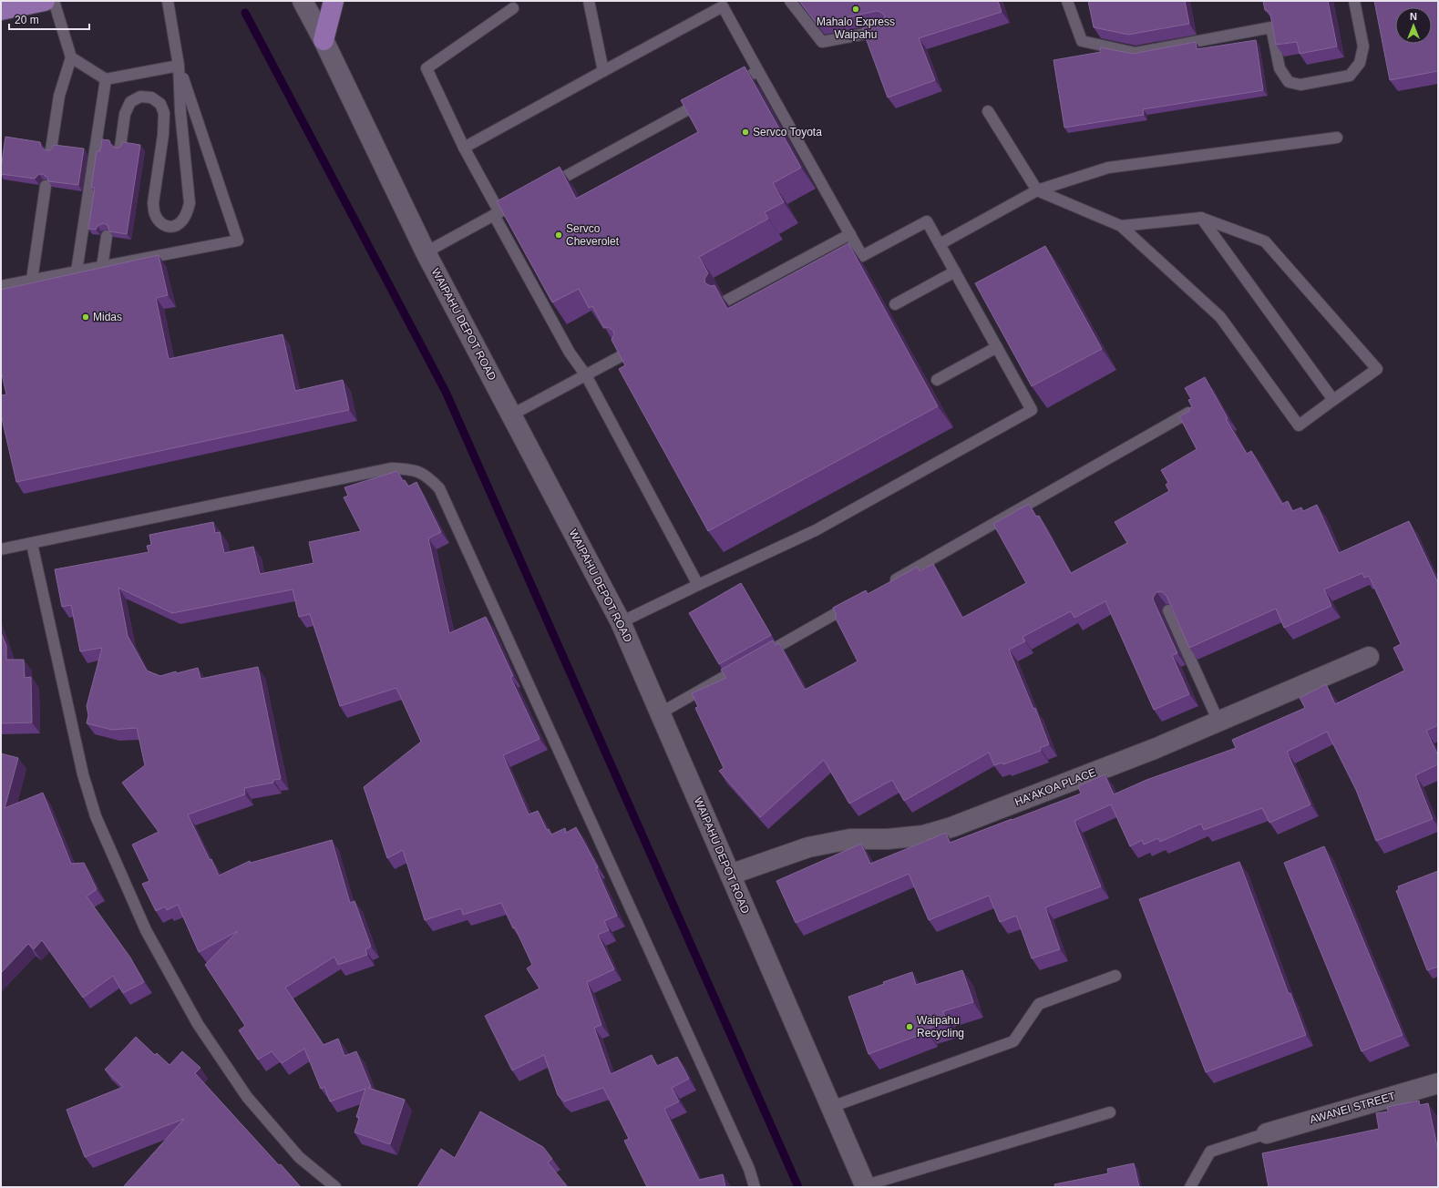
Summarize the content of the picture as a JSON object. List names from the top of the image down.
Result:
{
  "streets": {
    "street": ["WAIPAHU DEPOT ROAD", "HA'AKOA PLACE", "AWANEI STREET"]
  },
  "crossings": [
    ["WAIPAHU DEPOT ROAD", "HA'AKOA PLACE"]
  ],
  "places": [
    "Mahalo Express Waipahu",
    "Servco Toyota",
    "Servco Cheverolet",
    "Midas",
    "Waipahu Recycling"
  ],
  "scale_bar": "20 m",
  "north": "top"
}
